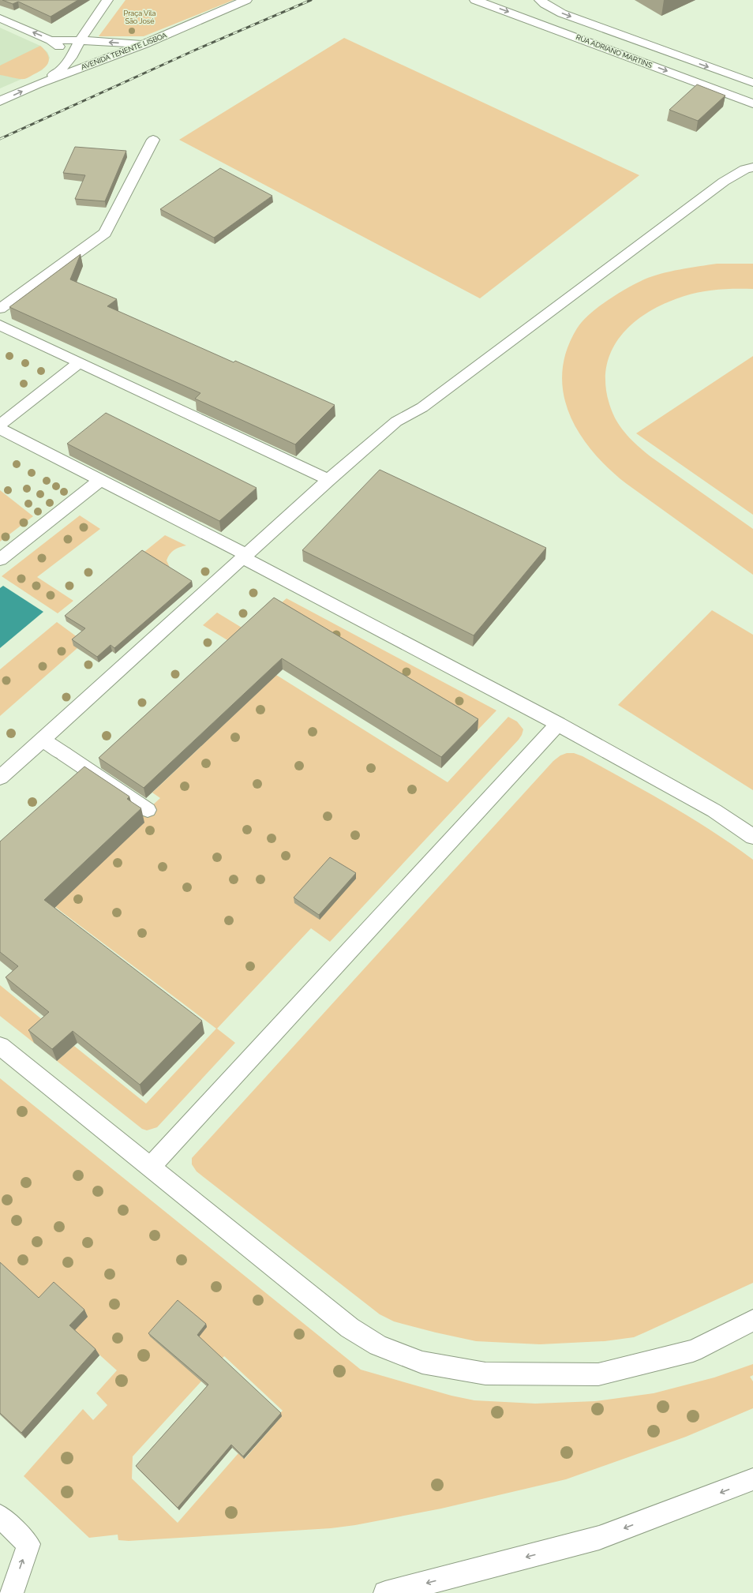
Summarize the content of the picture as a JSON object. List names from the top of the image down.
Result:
{
  "streets": {
    "street": ["AVENIDA TENENTE LISBOA", "RUA ADRIANO MARTINS"]
  },
  "one_way": ["RUA ADRIANO MARTINS"],
  "parks": ["Praça Vila São José"]
}
